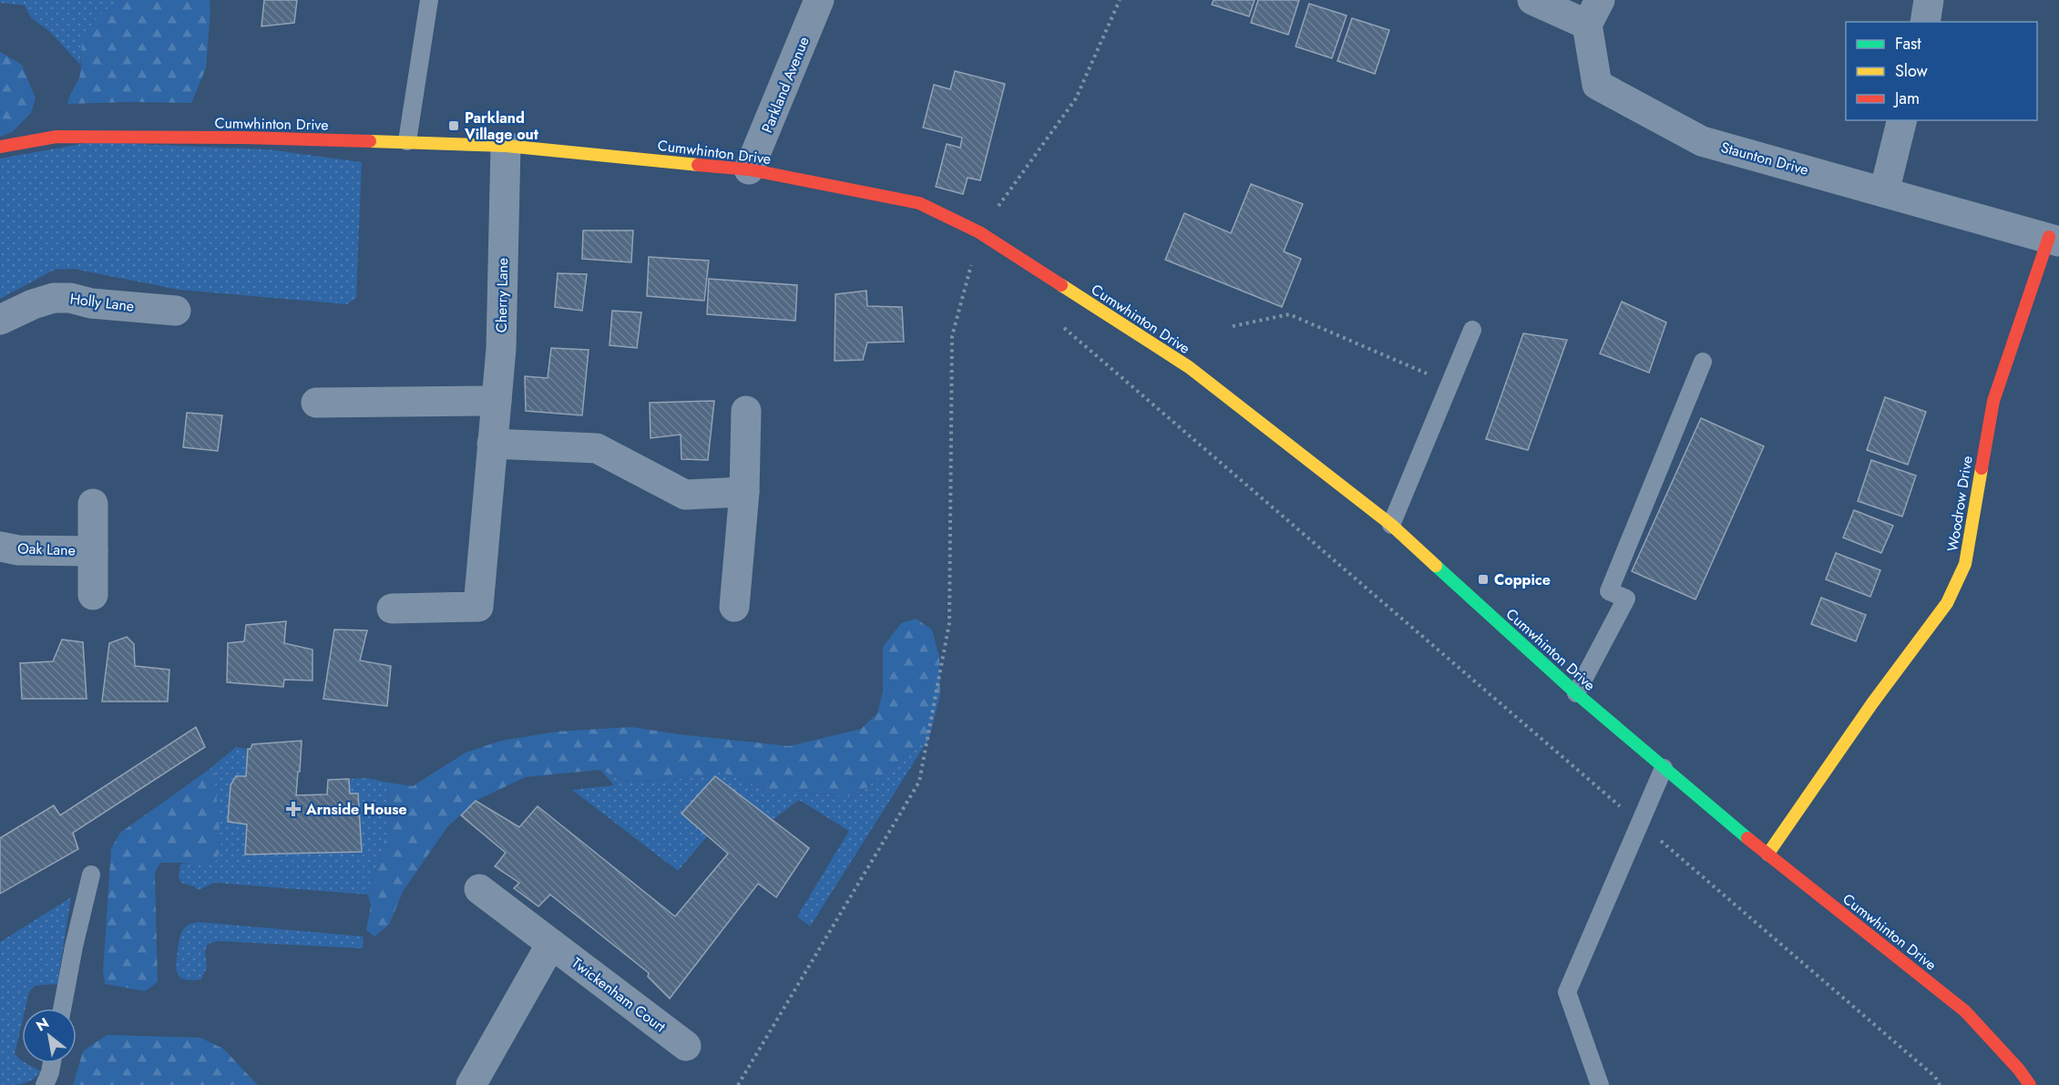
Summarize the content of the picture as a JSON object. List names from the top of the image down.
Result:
{
  "streets": {
    "street": [
      "Parkland Avenue",
      "Cumwhinton Drive",
      "Staunton Drive",
      "Cherry Lane",
      "Holly Lane",
      "Woodrow Drive",
      "Oak Lane",
      "Twickenham Court"
    ]
  },
  "crossings": [
    ["Parkland Avenue", "Cumwhinton Drive"],
    ["Cumwhinton Drive", "Cherry Lane"],
    ["Cumwhinton Drive", "Woodrow Drive"],
    ["Staunton Drive", "Woodrow Drive"]
  ],
  "places": {
    "transit": ["Parkland Village out", "Coppice"],
    "health": ["Arnside House"]
  },
  "legend": ["Fast", "Slow", "Jam"],
  "north": "top left"
}
